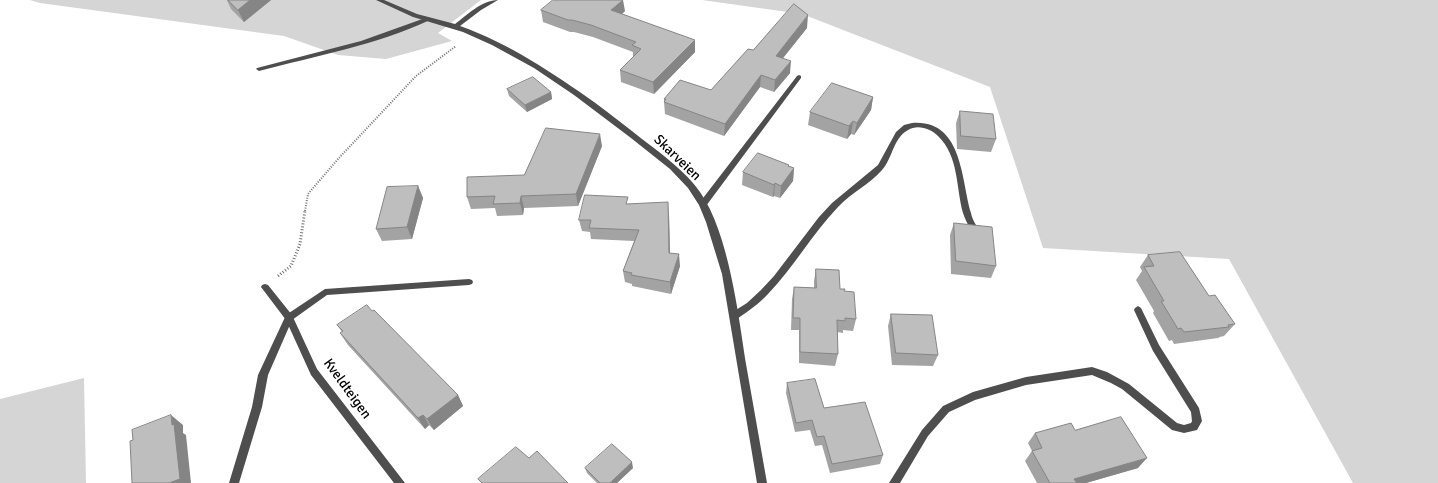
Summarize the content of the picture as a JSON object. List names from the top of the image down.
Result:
{
  "streets": {
    "street": ["Skarveien", "Kveldteigen"]
  }
}
